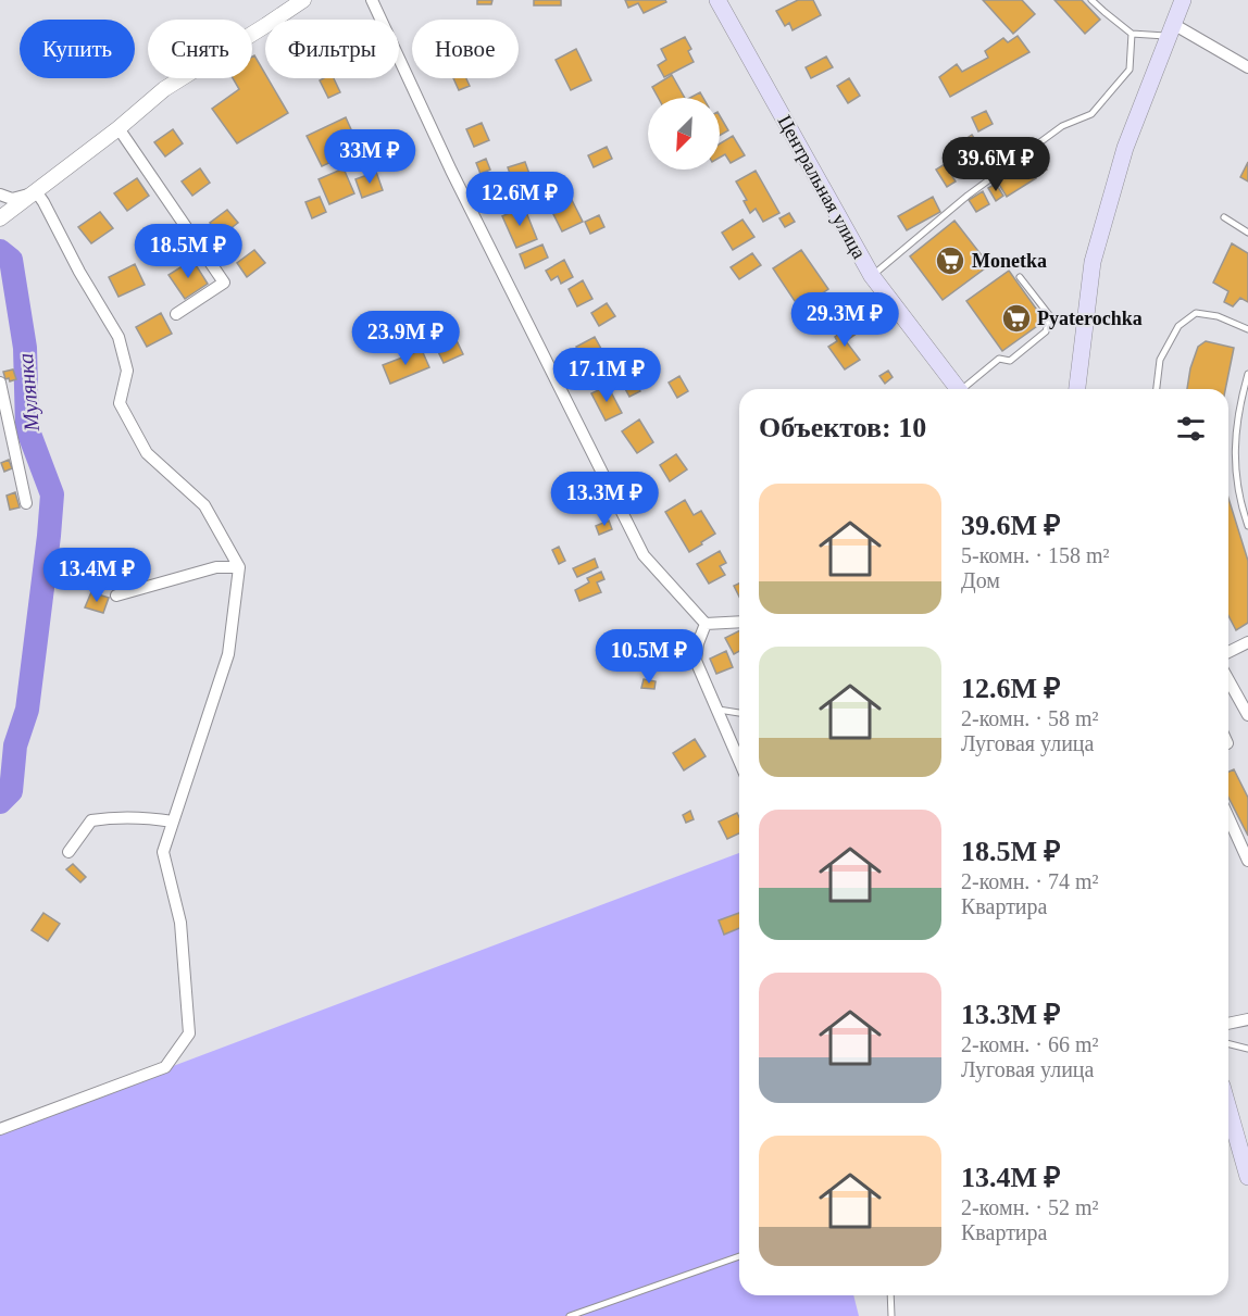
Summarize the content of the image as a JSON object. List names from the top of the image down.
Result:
{
  "streets": {
    "main road": ["Центральная улица"]
  },
  "water": ["Мулянка"],
  "places": {
    "supermarket": ["Monetka", "Pyaterochka"]
  },
  "north": "bottom left",
  "page": {
    "chip": [
      "Купить",
      "Снять",
      "Фильтры",
      "Новое"
    ],
    "price": [
      "33M ₽",
      "39.6M ₽",
      "12.6M ₽",
      "18.5M ₽",
      "29.3M ₽",
      "23.9M ₽",
      "17.1M ₽",
      "13.3M ₽",
      "13.4M ₽",
      "10.5M ₽"
    ],
    "heading": "Объектов: 10",
    "list": [
      {
        "name": "39.6M ₽",
        "note": "5-комн. · 158 m² · Дом"
      },
      {
        "name": "12.6M ₽",
        "note": "2-комн. · 58 m² · Луговая улица"
      },
      {
        "name": "18.5M ₽",
        "note": "2-комн. · 74 m² · Квартира"
      },
      {
        "name": "13.3M ₽",
        "note": "2-комн. · 66 m² · Луговая улица"
      },
      {
        "name": "13.4M ₽",
        "note": "2-комн. · 52 m² · Квартира"
      }
    ]
  }
}
